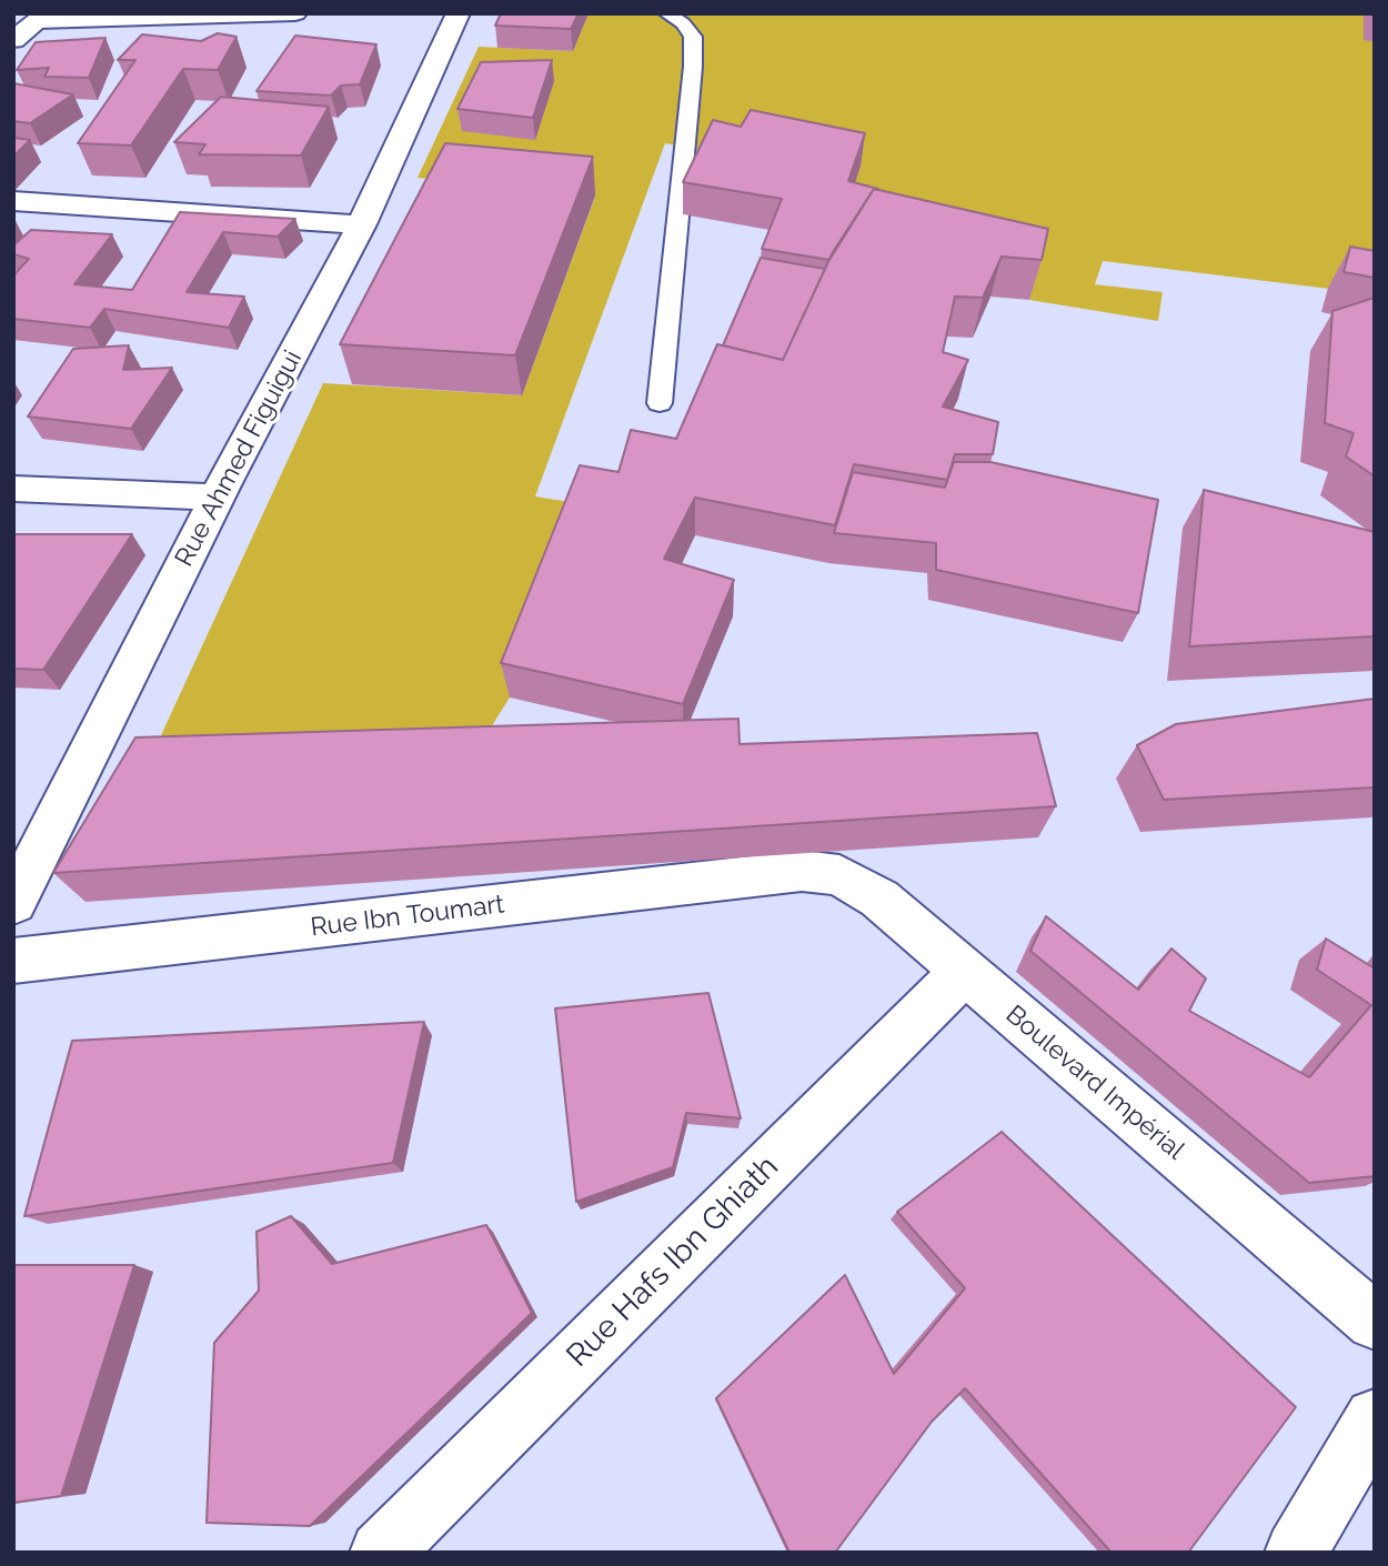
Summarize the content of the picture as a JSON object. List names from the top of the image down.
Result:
{
  "streets": {
    "street": [
      "Rue Ahmed Figuigui",
      "Rue Ibn Toumart",
      "Boulevard Impérial",
      "Rue Hafs Ibn Ghiath"
    ]
  },
  "crossings": [
    ["Rue Ibn Toumart", "Boulevard Impérial"],
    ["Boulevard Impérial", "Rue Hafs Ibn Ghiath"]
  ]
}
